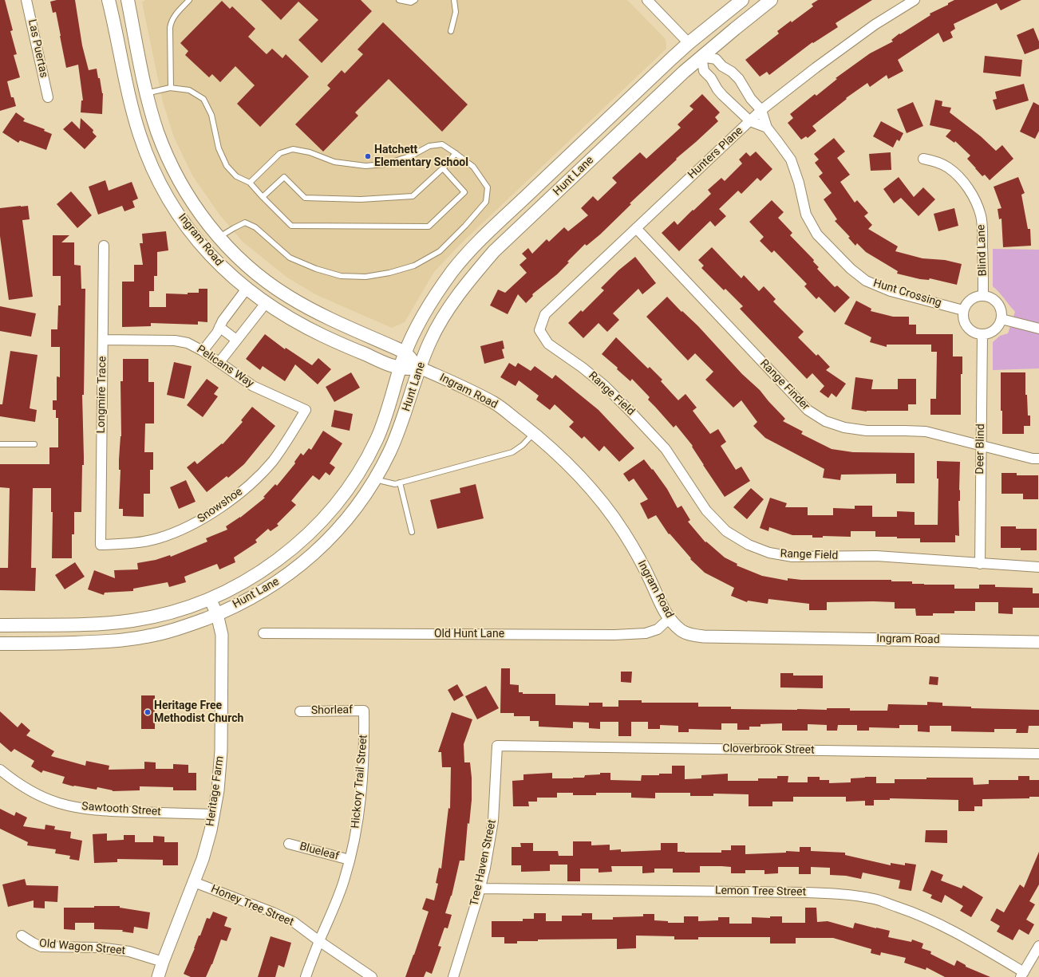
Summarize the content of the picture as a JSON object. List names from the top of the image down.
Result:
{
  "streets": {
    "main road": ["Hunt Lane", "Ingram Road"],
    "street": [
      "Las Puertas",
      "Hunters Plane",
      "Blind Lane",
      "Hunt Crossing",
      "Pelicans Way",
      "Range Finder",
      "Range Field",
      "Longmire Trace",
      "Deer Blind",
      "Snowshoe",
      "Old Hunt Lane",
      "Shorleaf",
      "Cloverbrook Street",
      "Hickory Trail Street",
      "Heritage Farm",
      "Sawtooth Street",
      "Blueleaf",
      "Tree Haven Street",
      "Lemon Tree Street",
      "Honey Tree Street",
      "Old Wagon Street"
    ]
  },
  "crossings": [
    ["Hunters Plane", "Hunt Crossing"],
    ["Hunters Plane", "Range Finder"],
    ["Hunters Plane", "Range Field"],
    ["Hunt Lane", "Ingram Road"],
    ["Hunt Lane", "Hunt Crossing"],
    ["Hunt Lane", "Heritage Farm"],
    ["Ingram Road", "Old Hunt Lane"],
    ["Blind Lane", "Hunt Crossing"],
    ["Blind Lane", "Deer Blind"],
    ["Hunt Crossing", "Deer Blind"],
    ["Pelicans Way", "Longmire Trace"],
    ["Pelicans Way", "Snowshoe"],
    ["Range Finder", "Deer Blind"],
    ["Range Field", "Deer Blind"],
    ["Longmire Trace", "Snowshoe"],
    ["Shorleaf", "Hickory Trail Street"],
    ["Cloverbrook Street", "Tree Haven Street"],
    ["Hickory Trail Street", "Blueleaf"],
    ["Hickory Trail Street", "Honey Tree Street"],
    ["Heritage Farm", "Sawtooth Street"],
    ["Heritage Farm", "Honey Tree Street"],
    ["Heritage Farm", "Old Wagon Street"],
    ["Tree Haven Street", "Lemon Tree Street"]
  ],
  "places": ["Hatchett Elementary School", "Heritage Free Methodist Church"]
}
